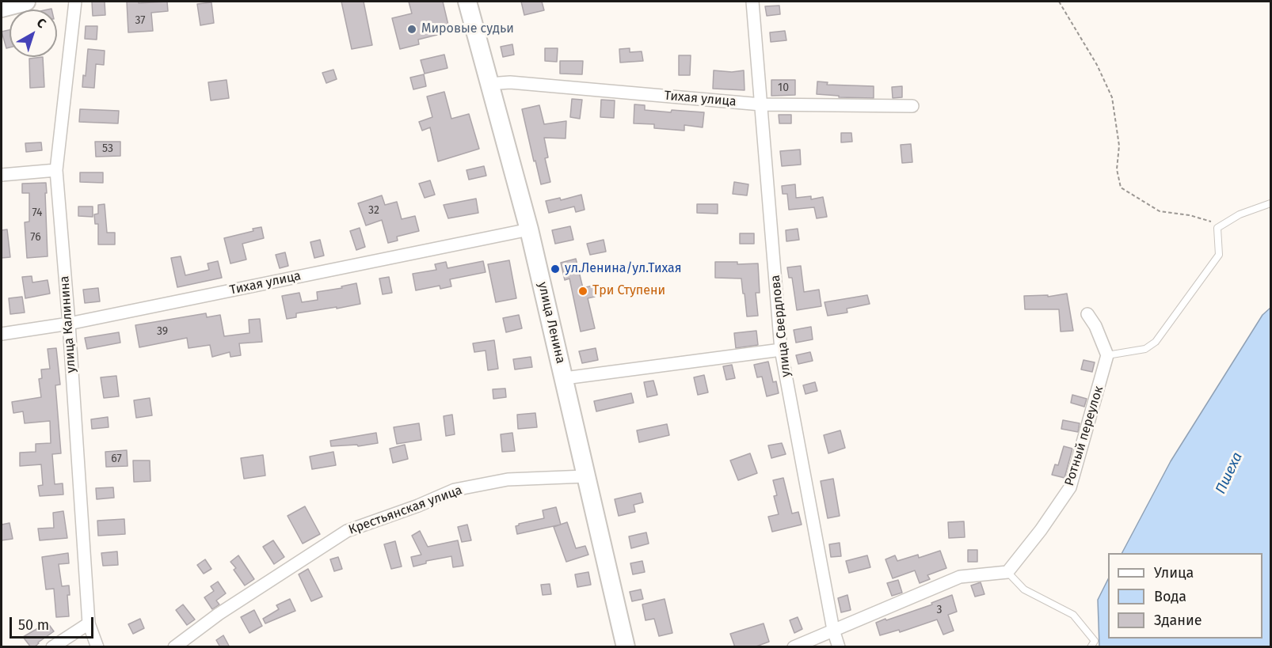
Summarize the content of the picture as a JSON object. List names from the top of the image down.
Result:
{
  "streets": {
    "main road": ["улица Ленина"],
    "street": [
      "Тихая улица",
      "улица Калинина",
      "улица Свердлова",
      "Ротный переулок",
      "Крестьянская улица"
    ]
  },
  "crossings": [
    ["Тихая улица", "улица Ленина"],
    ["Тихая улица", "улица Калинина"],
    ["Тихая улица", "улица Свердлова"],
    ["улица Ленина", "Крестьянская улица"]
  ],
  "water": ["Пшеха"],
  "places": ["Мировые судьи", "ул.Ленина/ул.Тихая", "Три Ступени"],
  "house_numbers": [
    "37",
    "10",
    "53",
    "32",
    "74",
    "76",
    "39",
    "67",
    "3"
  ],
  "legend": ["Улица", "Вода", "Здание"],
  "scale_bar": "50 m",
  "north": "top right"
}
